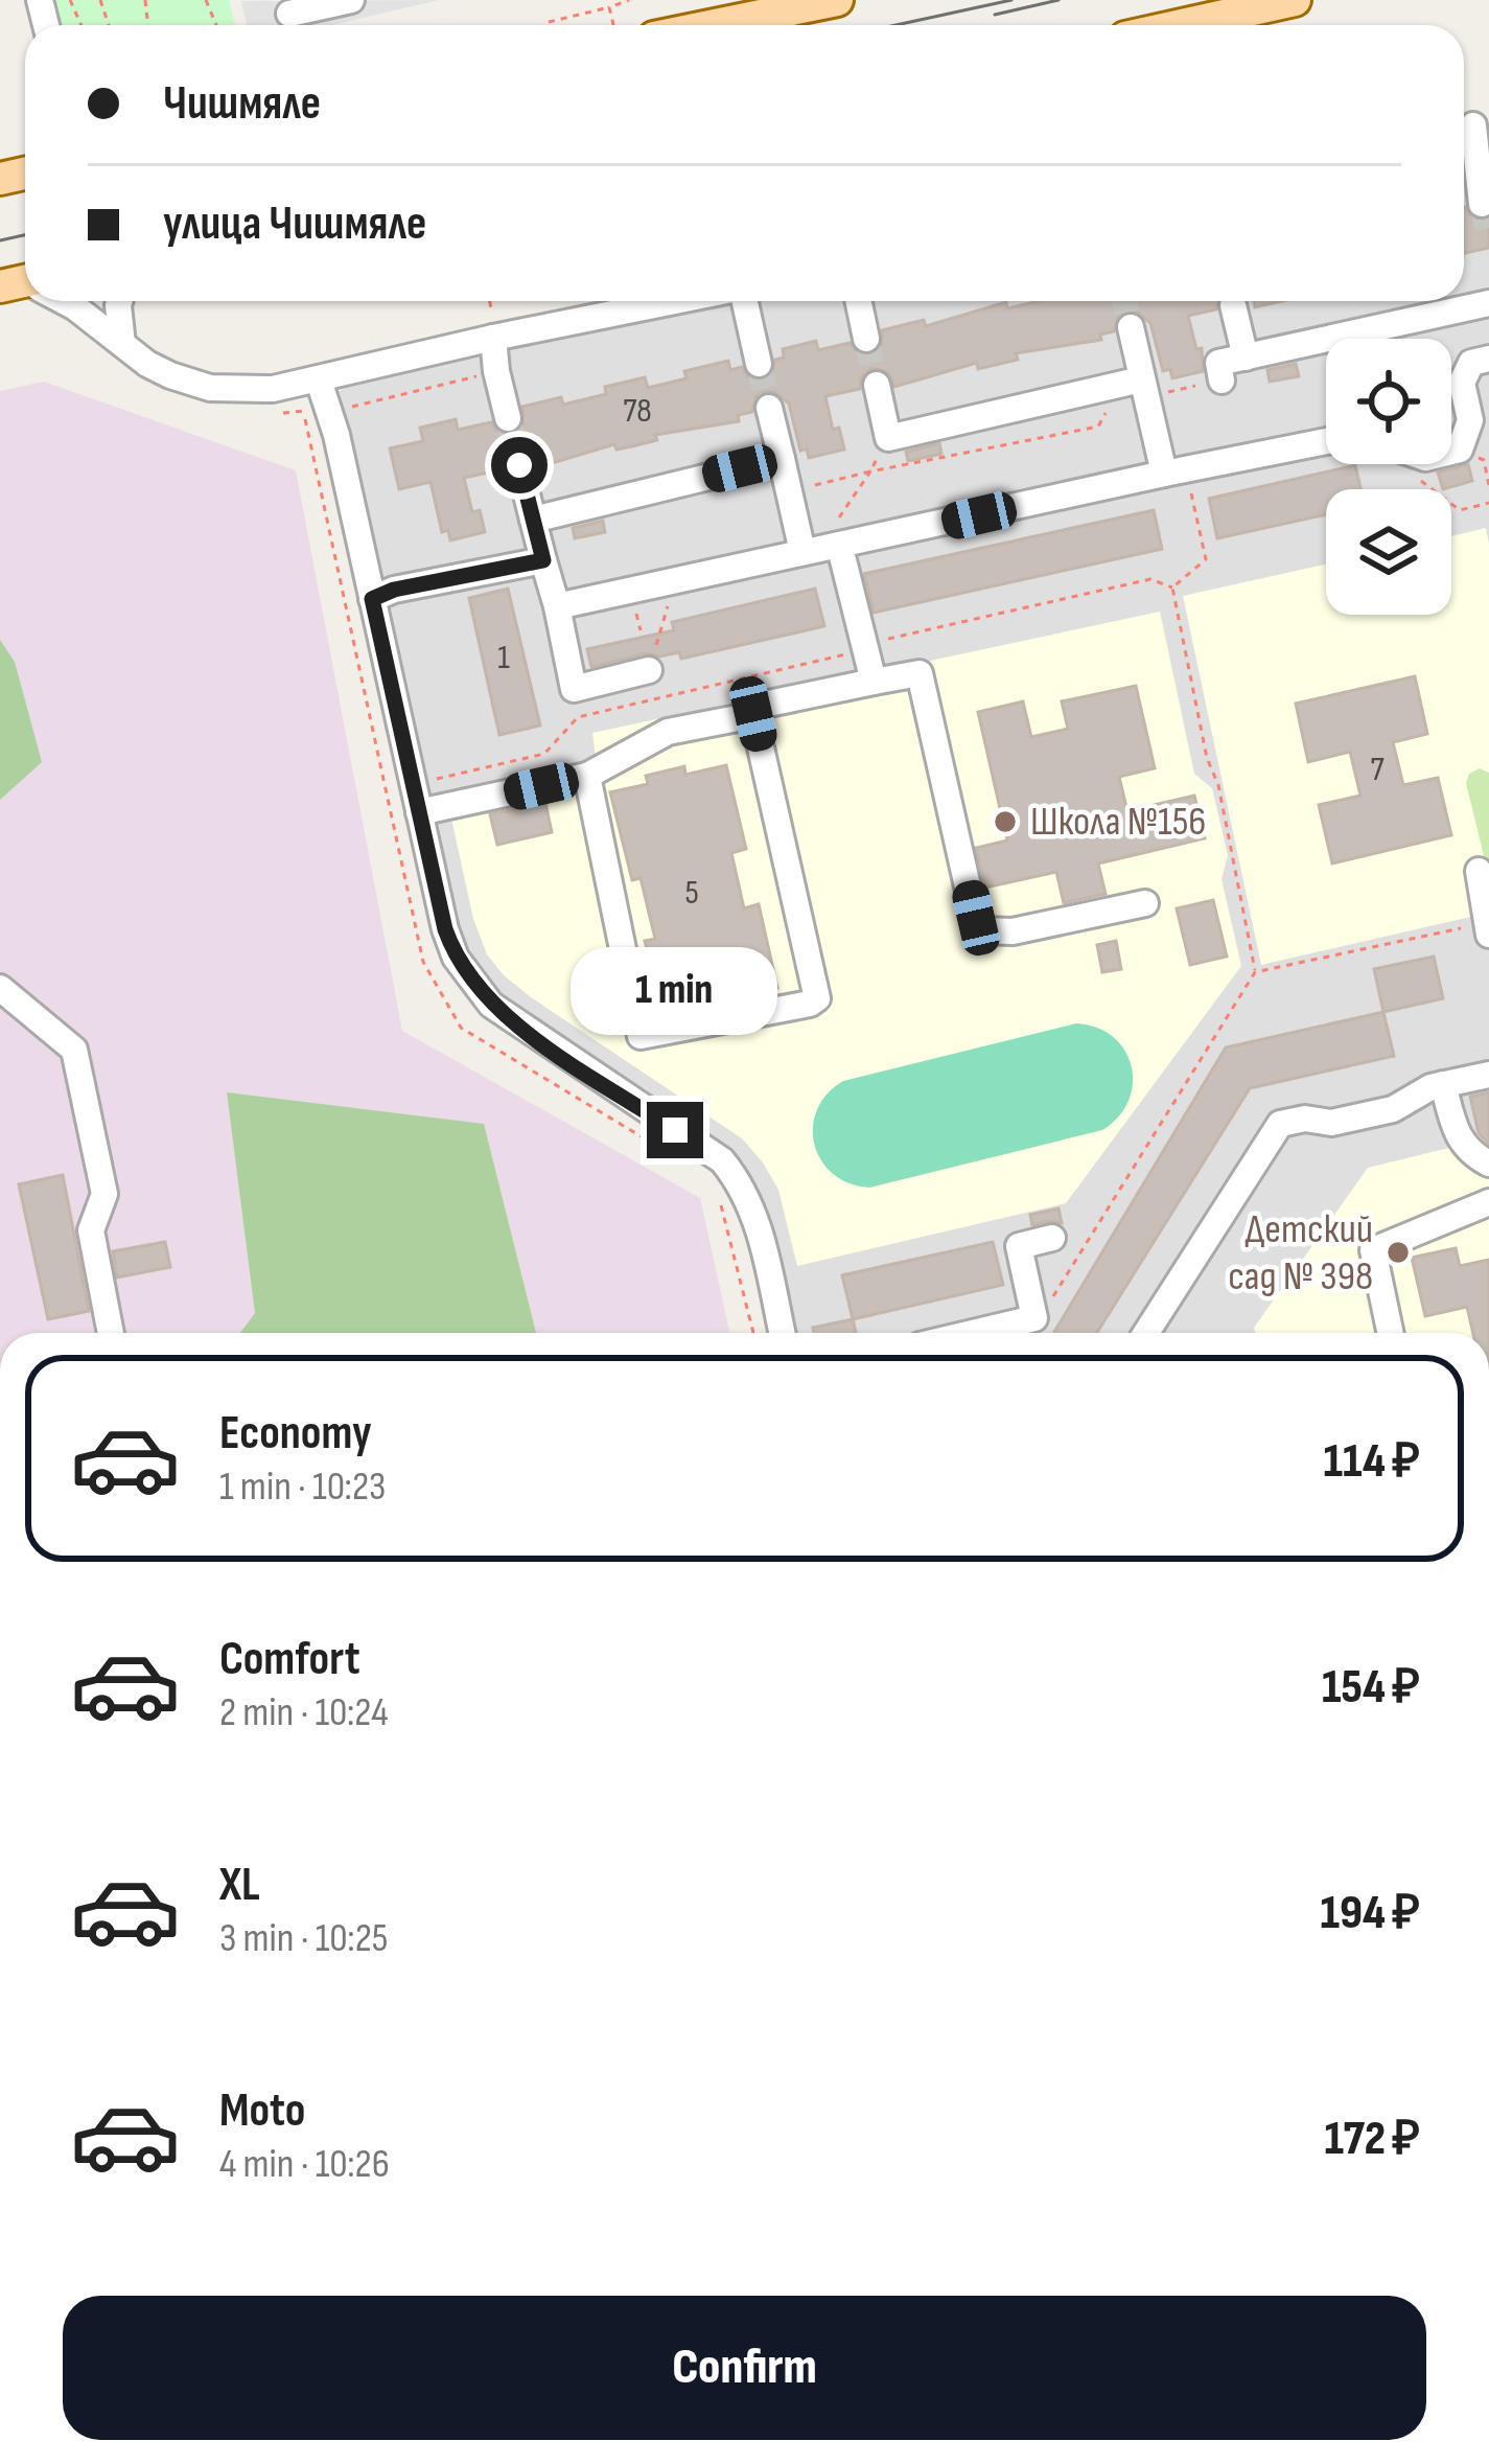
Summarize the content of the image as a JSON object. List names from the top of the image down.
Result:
{
  "places": ["Школа №156", "Детский сад № 398"],
  "house_numbers": [
    "78",
    "1",
    "7",
    "5"
  ],
  "page": {
    "banner": ["Чишмяле", "улица Чишмяле"],
    "bubble": "1 min",
    "list": [
      {
        "name": "Economy",
        "note": "1 min · 10:23",
        "value": "114 ₽"
      },
      {
        "name": "Comfort",
        "note": "2 min · 10:24",
        "value": "154 ₽"
      },
      {
        "name": "XL",
        "note": "3 min · 10:25",
        "value": "194 ₽"
      },
      {
        "name": "Moto",
        "note": "4 min · 10:26",
        "value": "172 ₽"
      }
    ],
    "buttons": "Confirm"
  }
}
